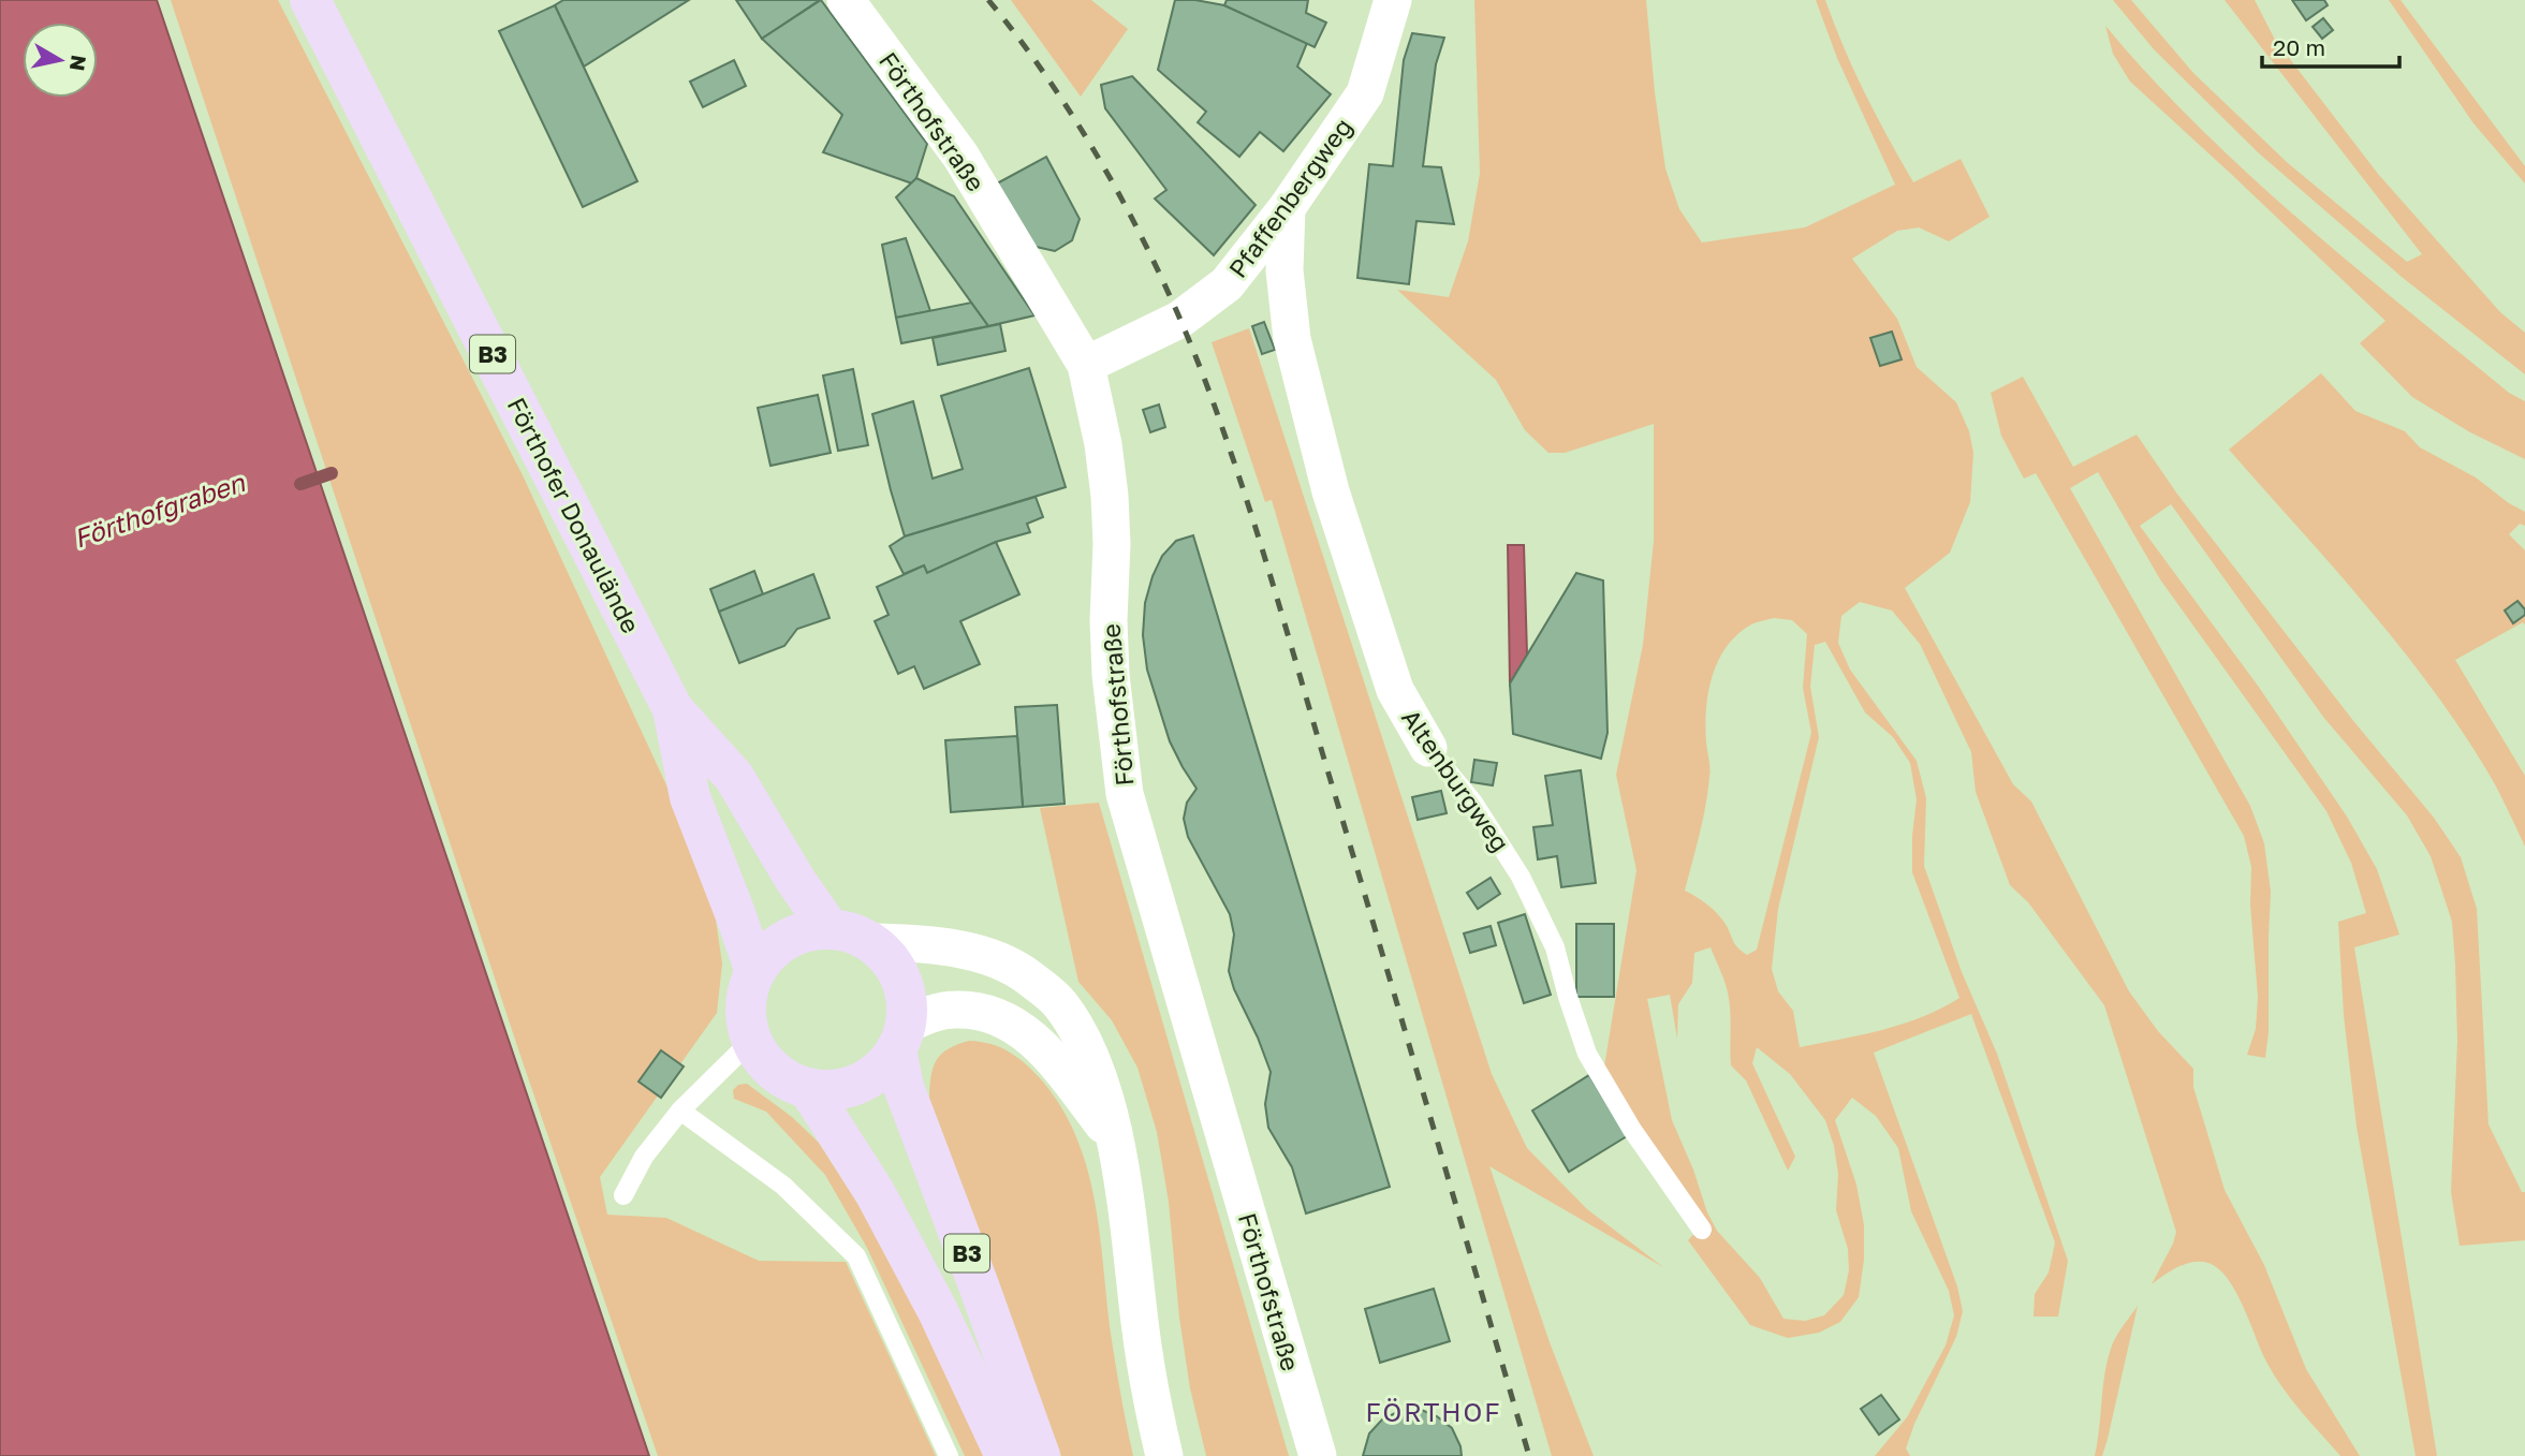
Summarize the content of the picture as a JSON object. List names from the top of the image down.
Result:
{
  "streets": {
    "main road": ["B3", "Förthofer Donaulände"],
    "street": ["Förthofstraße", "Pfaffenbergweg", "Altenburgweg"]
  },
  "crossings": [
    ["Förthofstraße", "Pfaffenbergweg"],
    ["Pfaffenbergweg", "Altenburgweg"],
    ["B3", "Förthofer Donaulände"]
  ],
  "districts": ["FÖRTHOF"],
  "water": ["Förthofgraben"],
  "scale_bar": "20 m",
  "north": "right"
}
